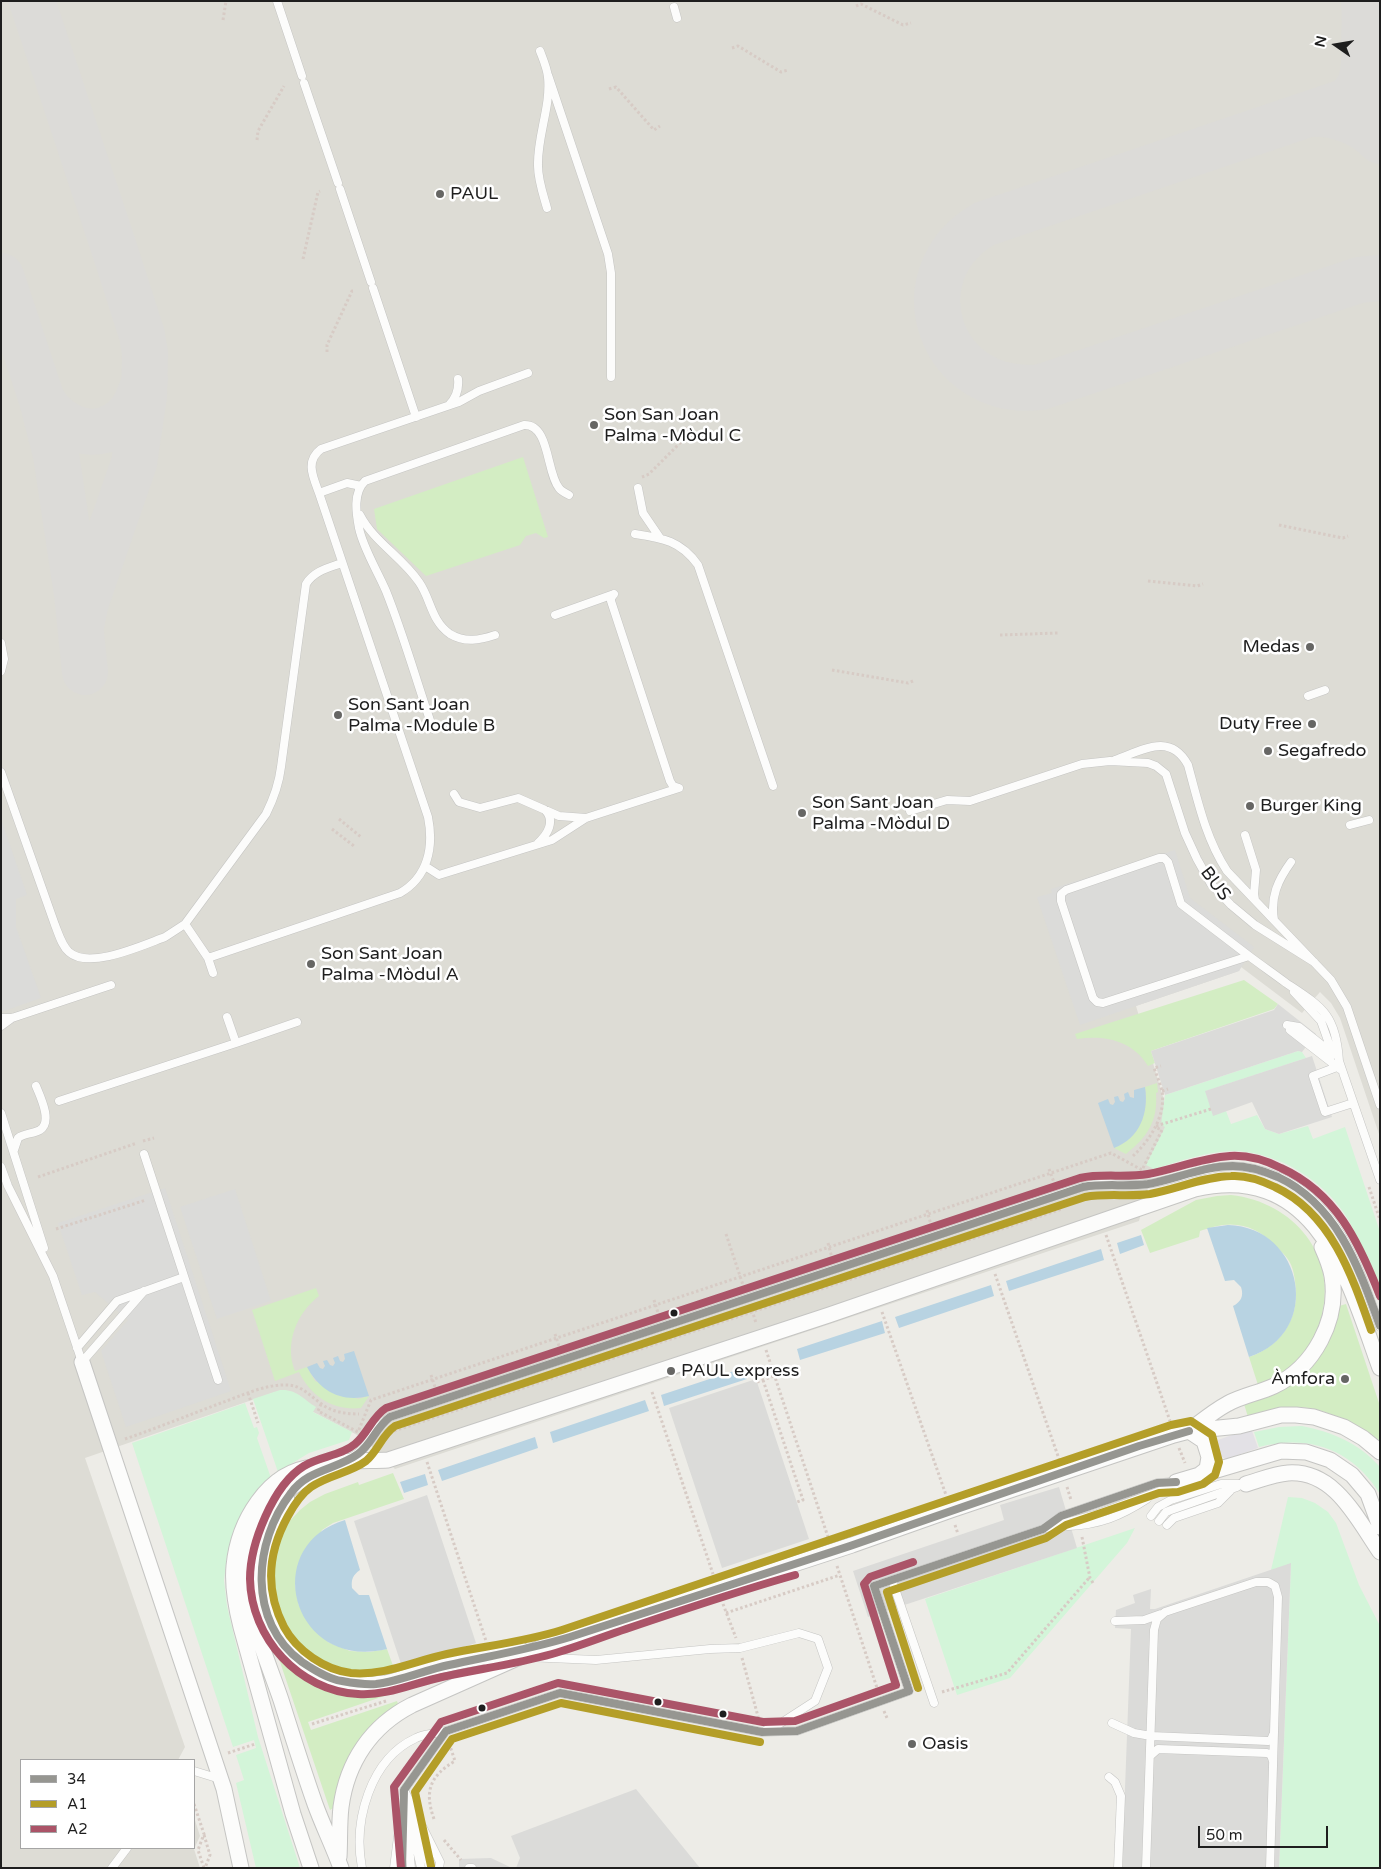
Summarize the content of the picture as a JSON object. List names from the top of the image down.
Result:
{
  "streets": {
    "lane": ["BUS"]
  },
  "places": [
    "PAUL",
    "Son San Joan Palma -Mòdul C",
    "Medas",
    "Son Sant Joan Palma -Module B",
    "Duty Free",
    "Segafredo",
    "Burger King",
    "Son Sant Joan Palma -Mòdul D",
    "Son Sant Joan Palma -Mòdul A",
    "PAUL express",
    "Àmfora",
    "Oasis"
  ],
  "lines": ["transit line A2", "transit line 34", "transit line A1"],
  "legend": ["34", "A1", "A2"],
  "scale_bar": "50 m",
  "north": "left"
}
